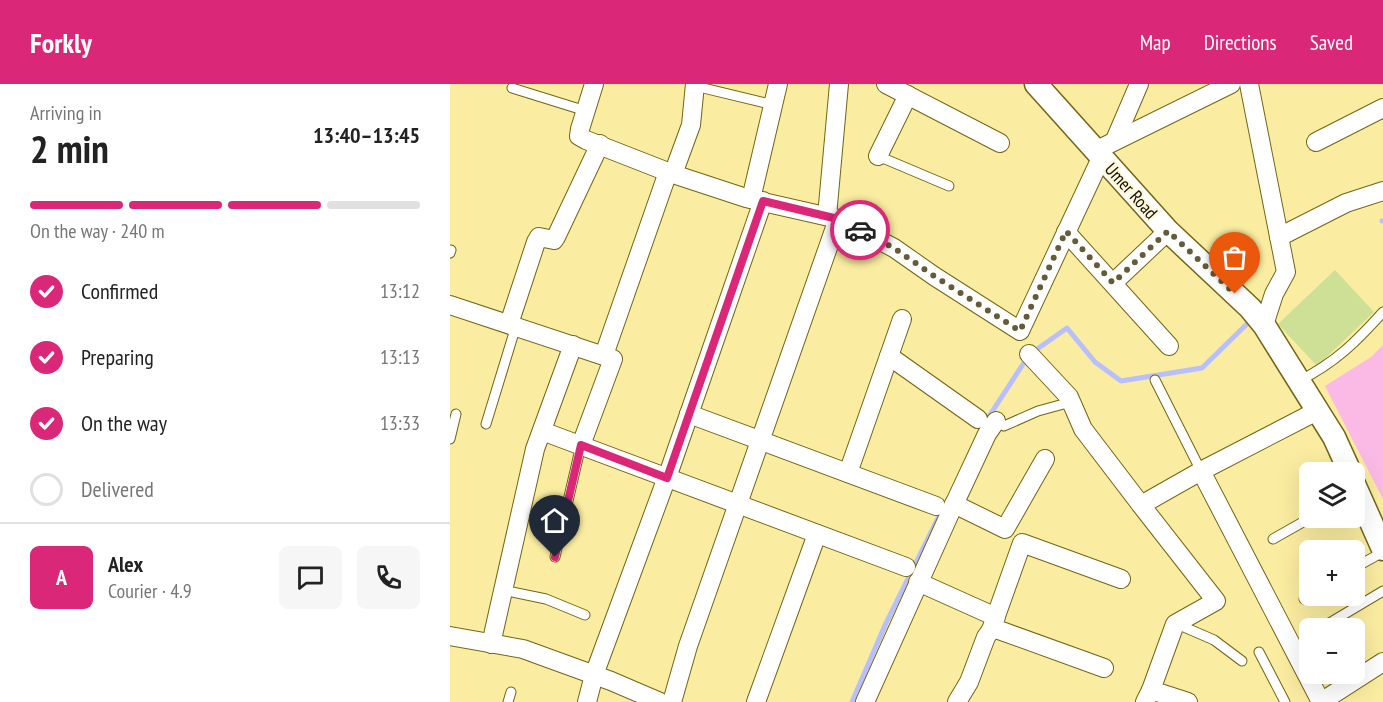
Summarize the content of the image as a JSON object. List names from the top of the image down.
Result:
{
  "streets": {
    "street": ["Umer Road"]
  },
  "page": {
    "header": "Forkly",
    "nav": ["Map", "Directions", "Saved"],
    "heading": ["2 min", "Arriving in", "13:40–13:45"],
    "panel": ["Alex", "Courier · 4.9"],
    "bar": "On the way · 240 m",
    "list": [
      ["Confirmed", "13:12"],
      ["Preparing", "13:13"],
      ["On the way", "13:33"],
      "Delivered"
    ],
    "map_buttons": ["+", "−"],
    "round": "A"
  }
}
